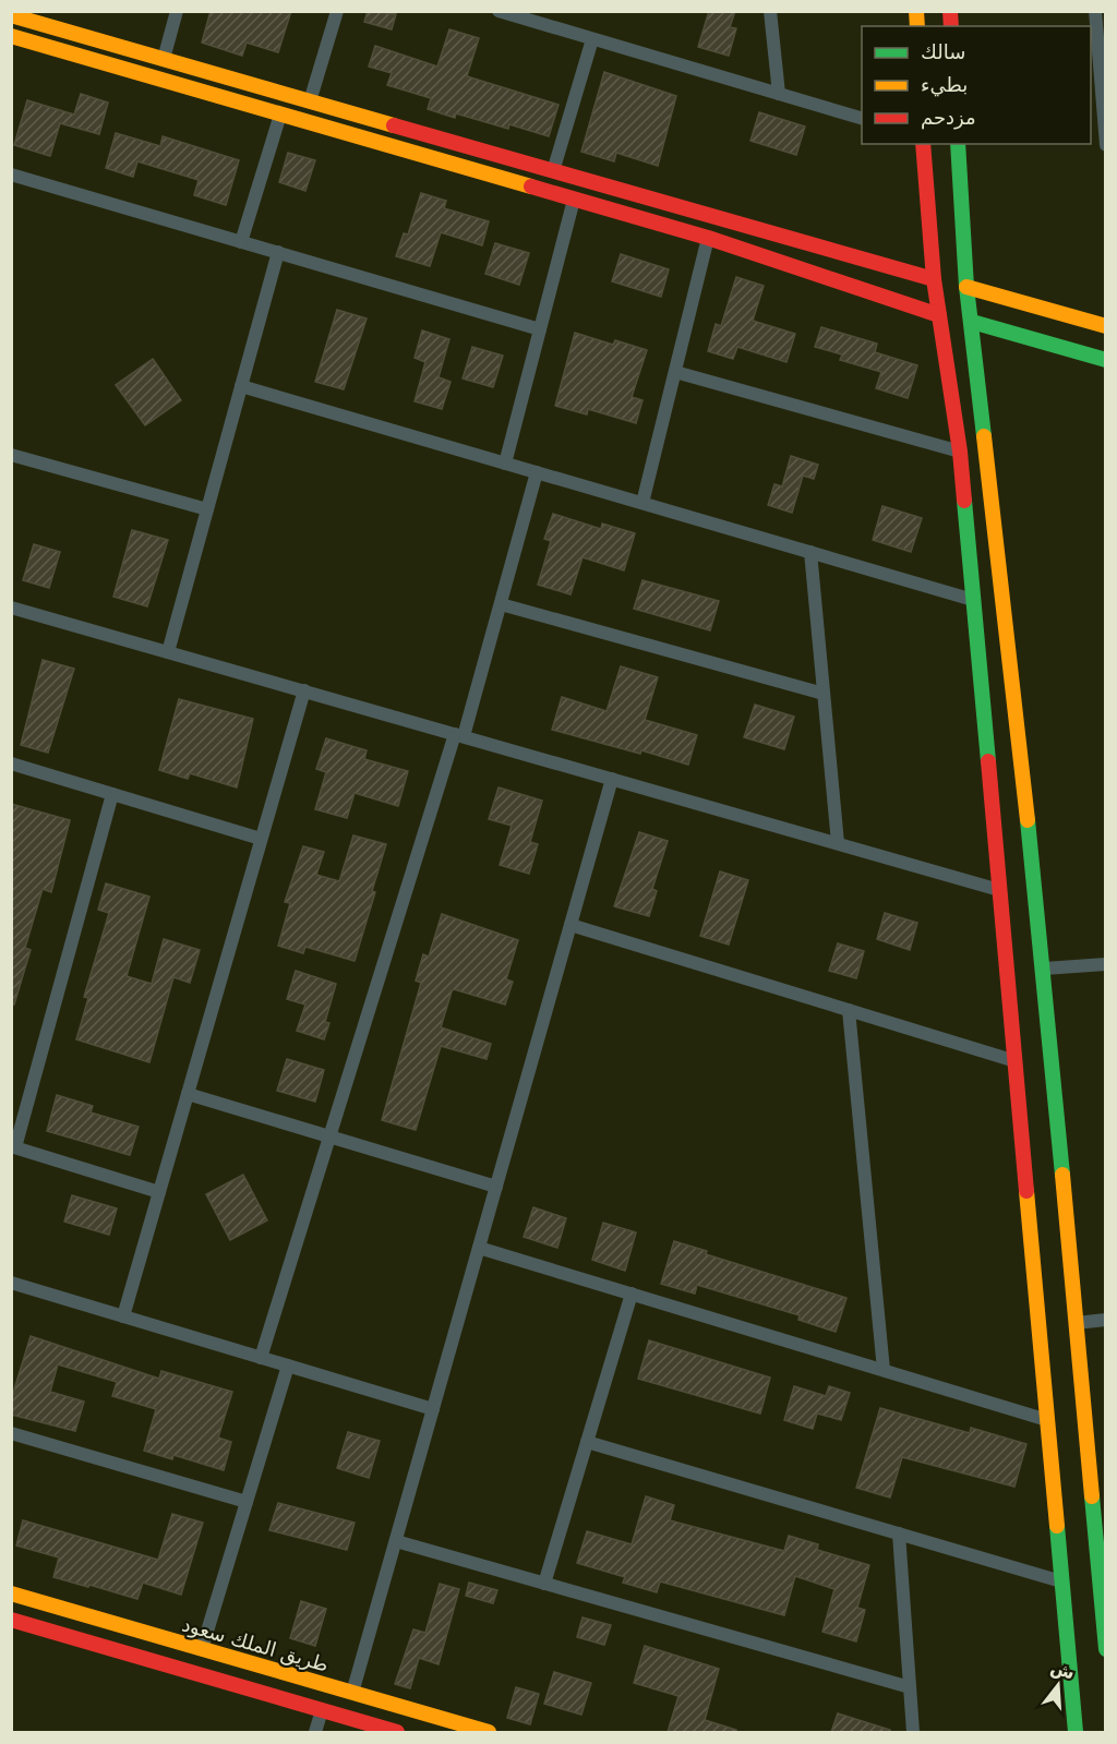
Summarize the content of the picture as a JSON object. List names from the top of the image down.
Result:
{
  "streets": {
    "street": ["طريق الملك سعود"]
  },
  "legend": ["سالك", "بطيء", "مزدحم"],
  "north": "top"
}
